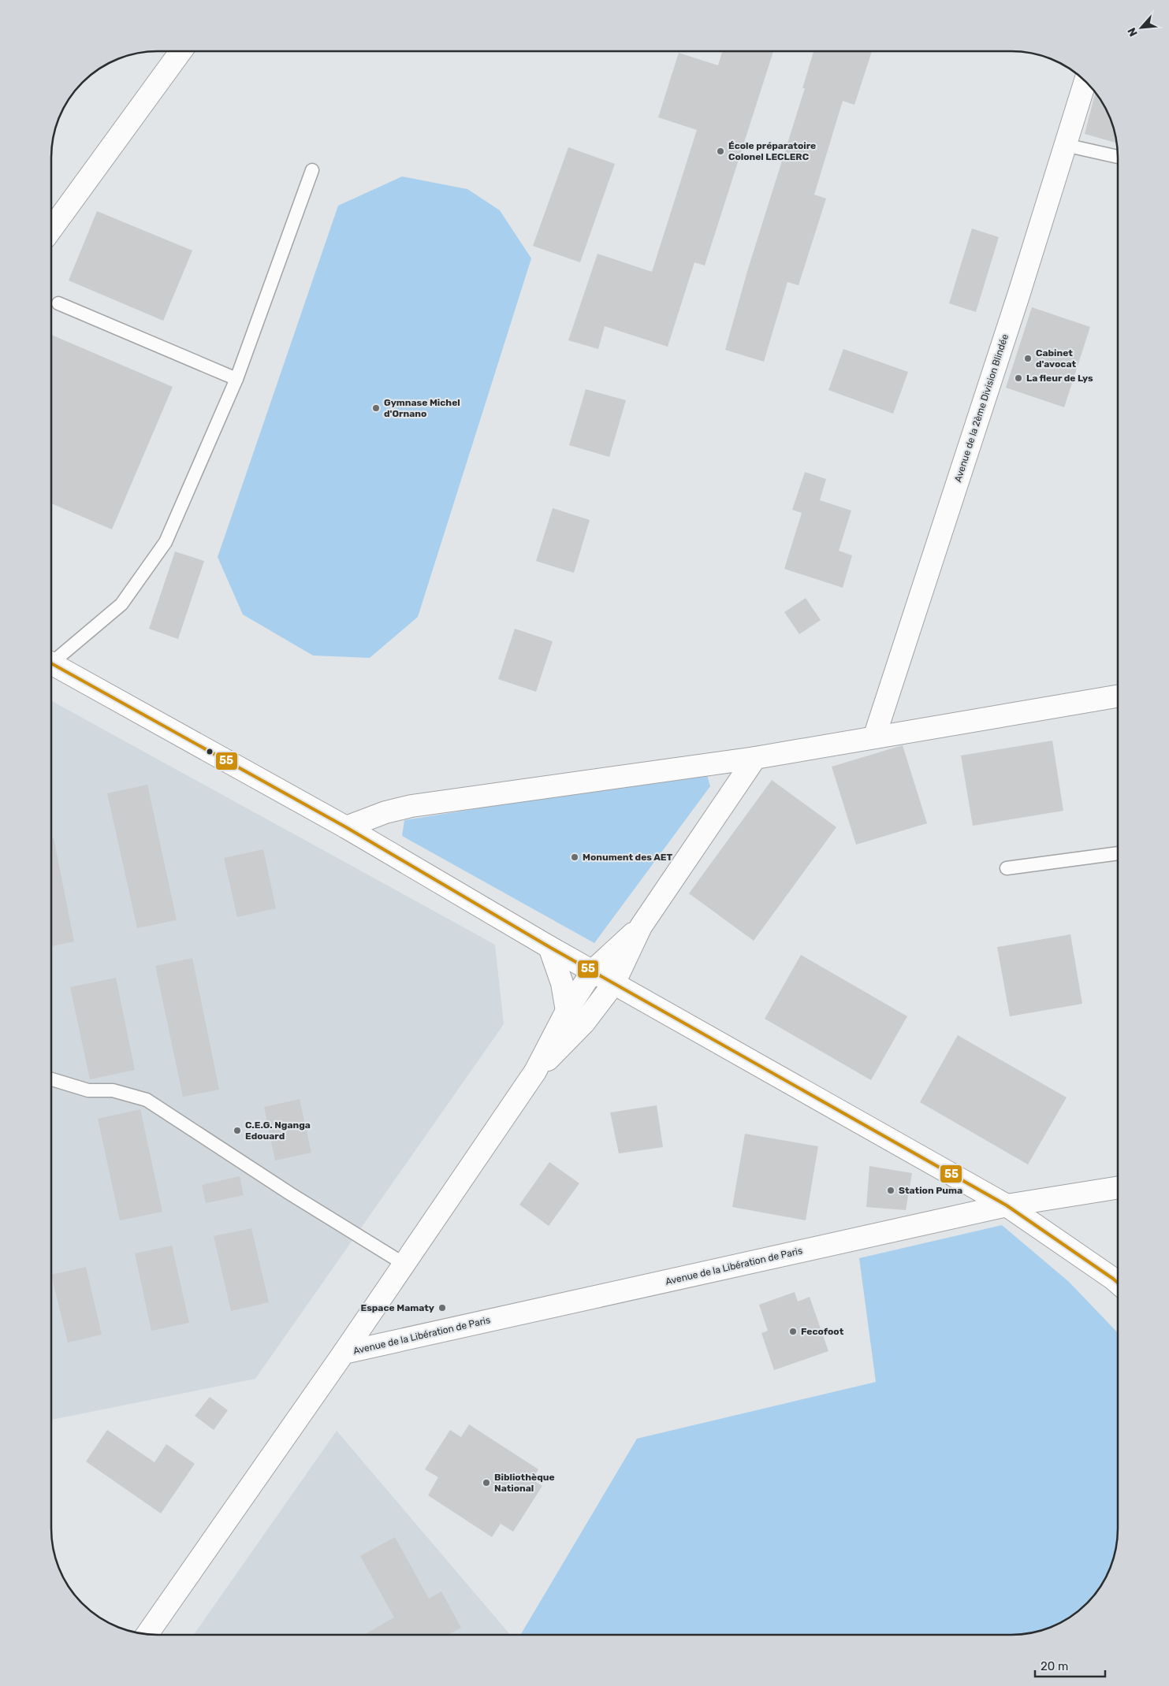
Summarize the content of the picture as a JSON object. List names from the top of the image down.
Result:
{
  "streets": {
    "main road": ["Avenue de la 2ème Division Blindée", "Avenue de la Libération de Paris"]
  },
  "places": [
    "École préparatoire Colonel LECLERC",
    "Cabinet d'avocat",
    "La fleur de Lys",
    "Gymnase Michel d'Ornano",
    "Monument des AET",
    "C.E.G. Nganga Edouard",
    "Station Puma",
    "Espace Mamaty",
    "Fecofoot",
    "Bibliothèque National"
  ],
  "lines": ["transit line 55"],
  "scale_bar": "20 m",
  "north": "bottom left"
}
